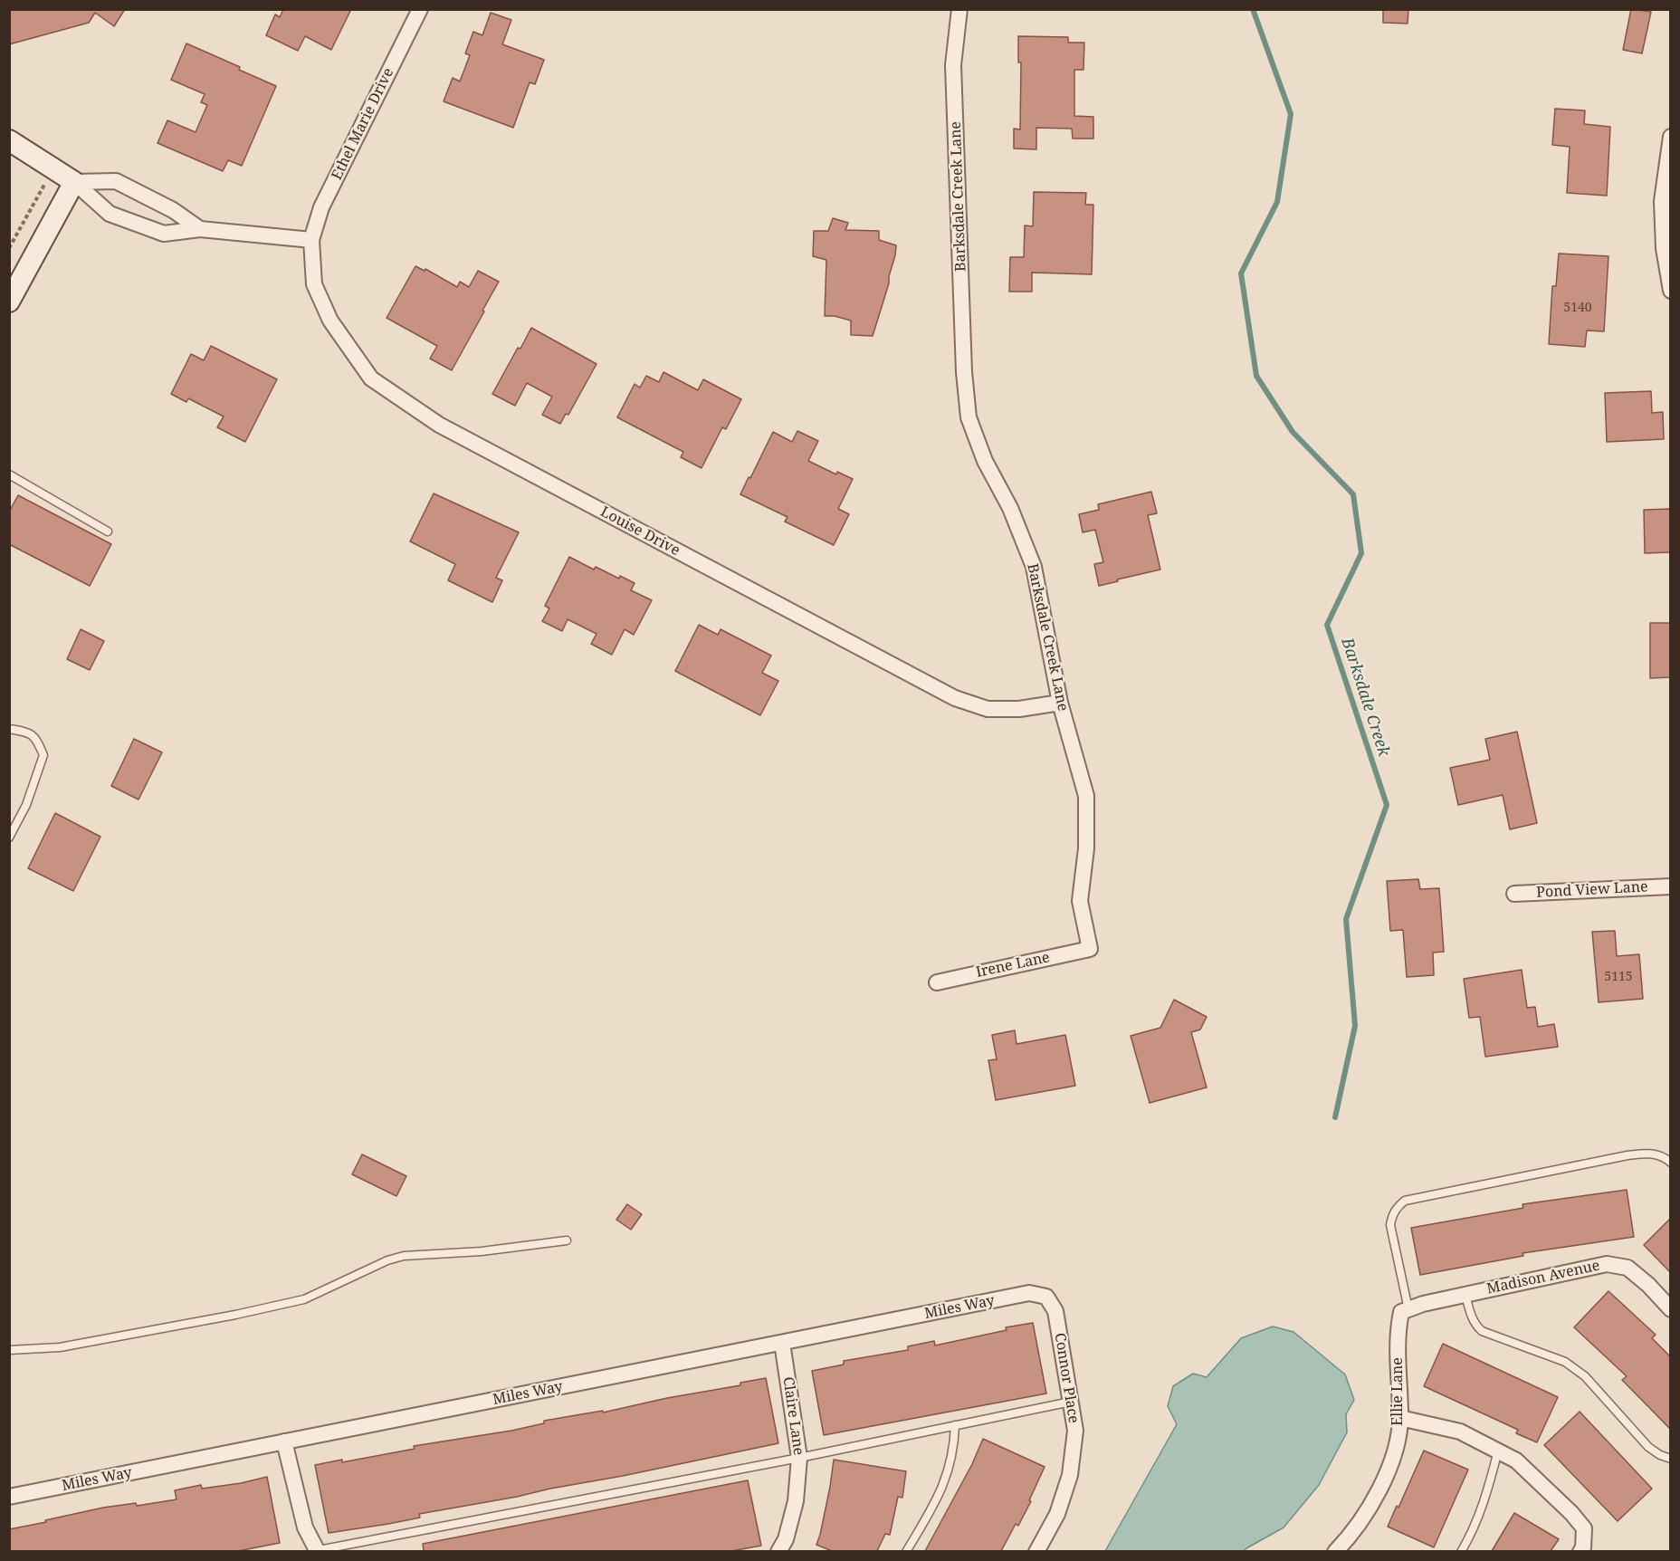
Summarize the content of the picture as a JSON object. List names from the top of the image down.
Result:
{
  "streets": {
    "street": [
      "Ethel Marie Drive",
      "Barksdale Creek Lane",
      "Louise Drive",
      "Pond View Lane",
      "Irene Lane",
      "Madison Avenue",
      "Miles Way",
      "Connor Place",
      "Ellie Lane",
      "Claire Lane"
    ]
  },
  "crossings": [
    ["Ethel Marie Drive", "Louise Drive"],
    ["Barksdale Creek Lane", "Louise Drive"],
    ["Barksdale Creek Lane", "Irene Lane"],
    ["Madison Avenue", "Ellie Lane"],
    ["Miles Way", "Connor Place"],
    ["Miles Way", "Claire Lane"]
  ],
  "water": ["Barksdale Creek"],
  "house_numbers": ["5140", "5115"]
}
